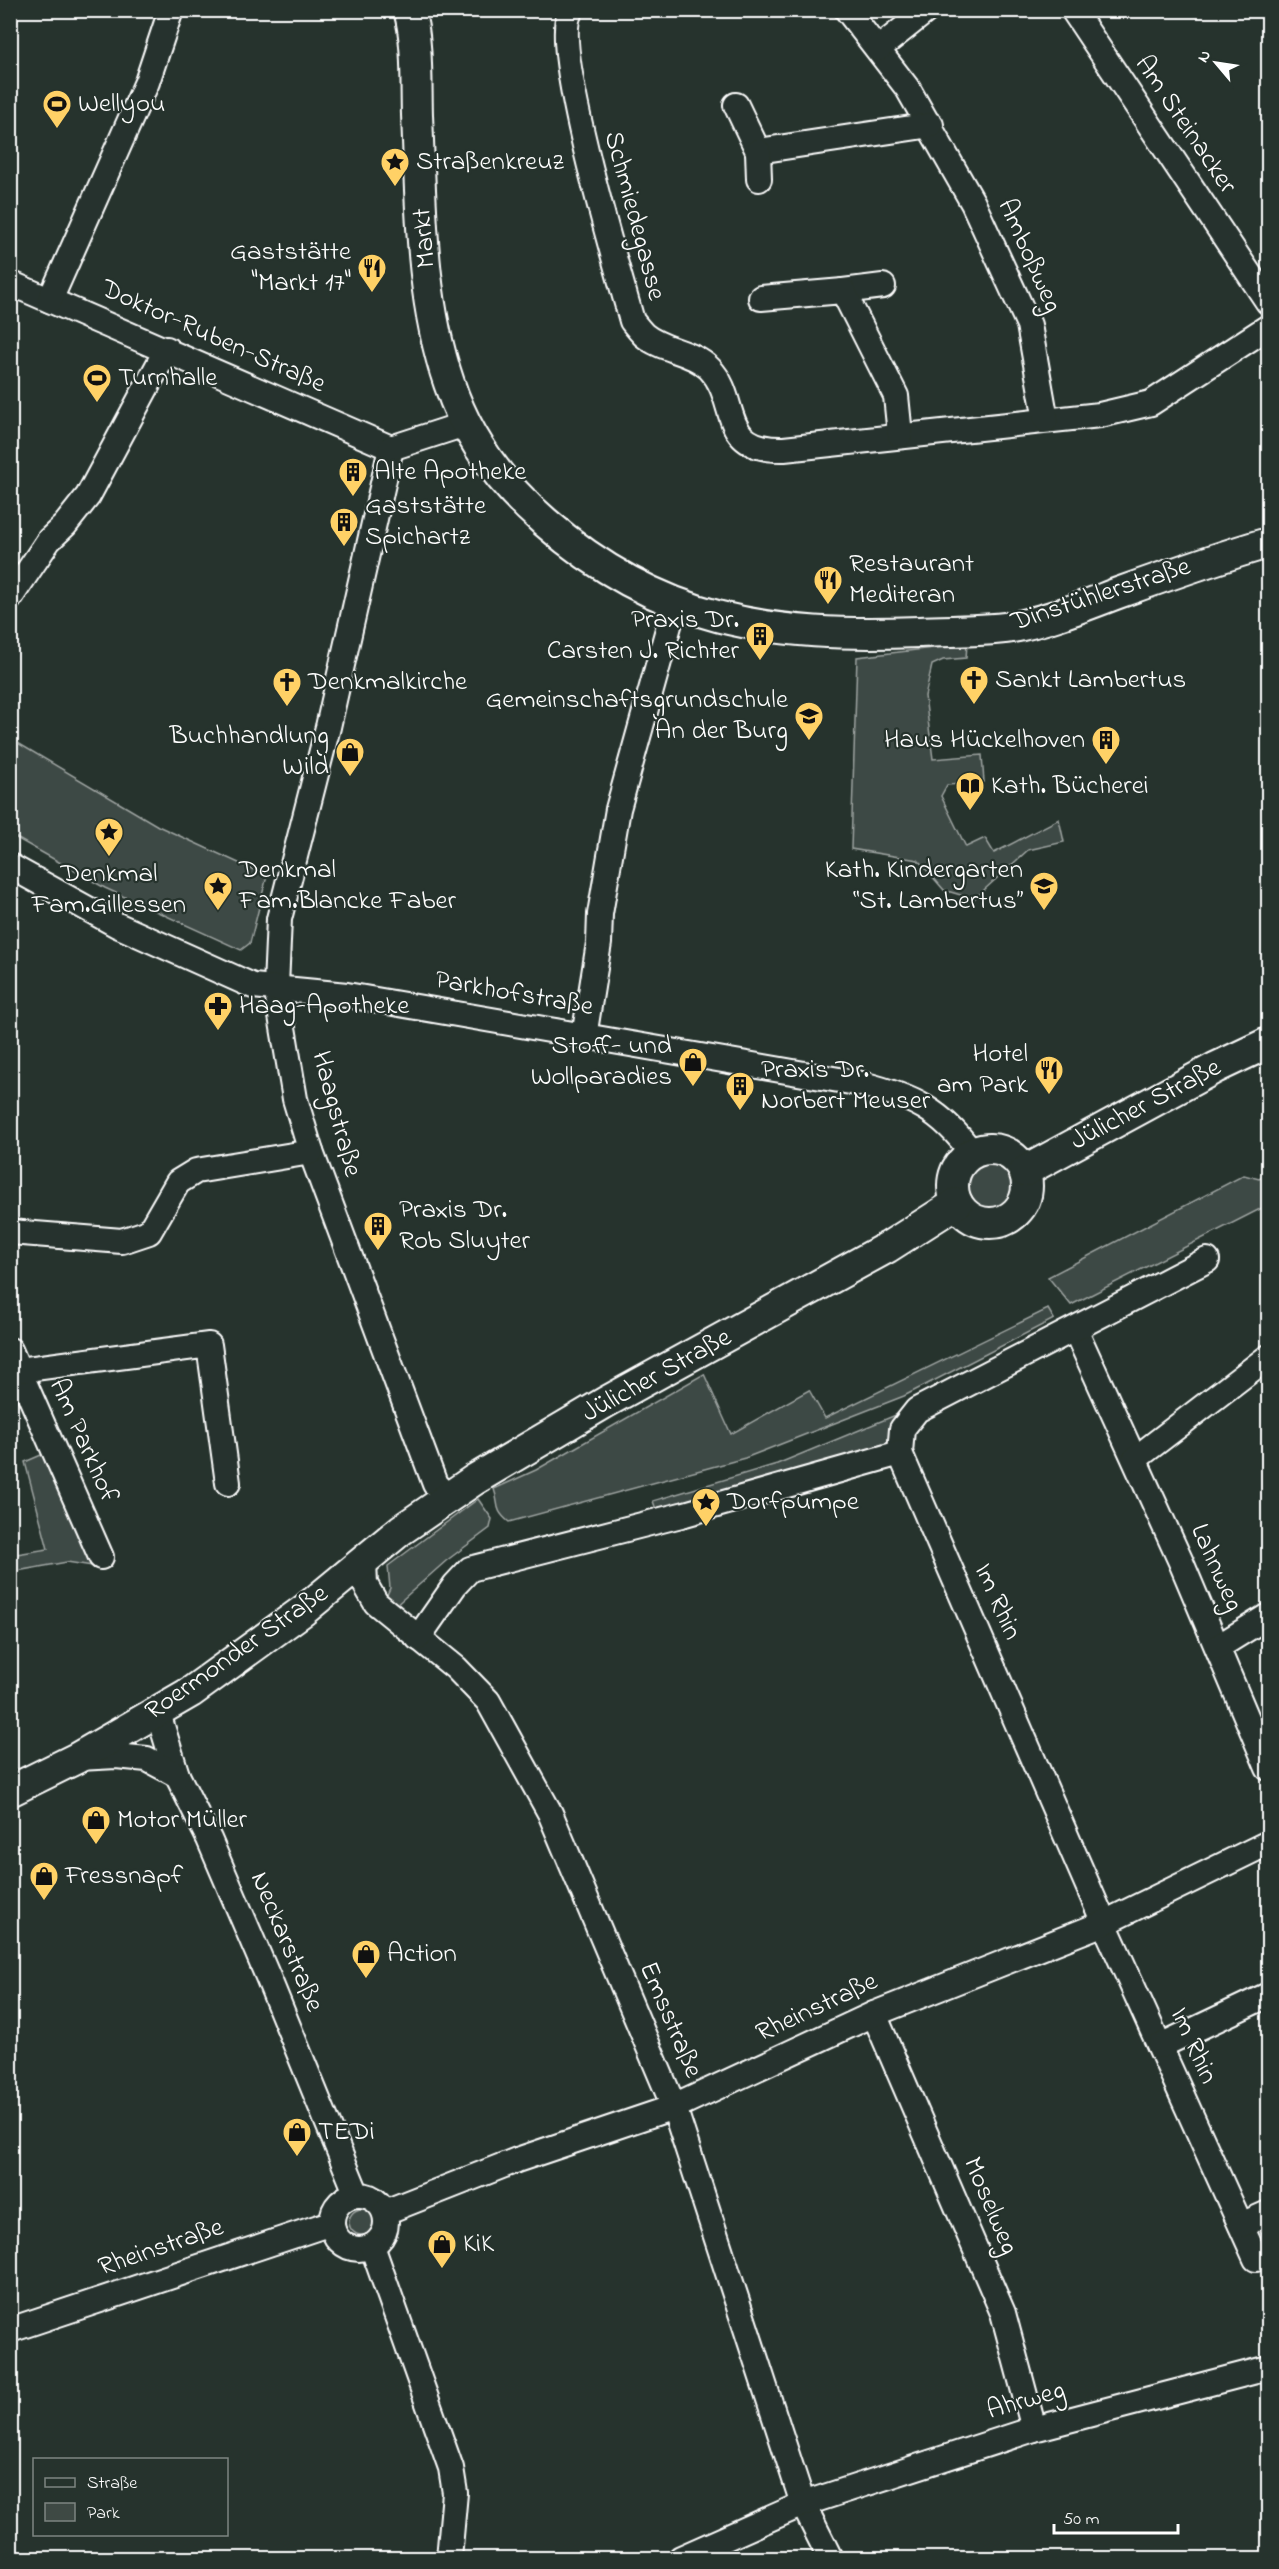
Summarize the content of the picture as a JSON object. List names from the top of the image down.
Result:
{
  "streets": {
    "main road": [
      "Markt",
      "Dinstühlerstraße",
      "Jülicher Straße",
      "Roermonder Straße"
    ],
    "street": [
      "Am Steinacker",
      "Schmiedegasse",
      "Amboßweg",
      "Doktor-Ruben-Straße",
      "Parkhofstraße",
      "Haagstraße",
      "Am Parkhof",
      "Lahnweg",
      "Im Rhin",
      "Neckarstraße",
      "Rheinstraße",
      "Emsstraße",
      "Moselweg",
      "Ahrweg"
    ]
  },
  "crossings": [
    ["Schmiedegasse", "Amboßweg"],
    ["Markt", "Dinstühlerstraße"],
    ["Doktor-Ruben-Straße", "Haagstraße"],
    ["Parkhofstraße", "Jülicher Straße"],
    ["Parkhofstraße", "Haagstraße"],
    ["Jülicher Straße", "Haagstraße"],
    ["Jülicher Straße", "Roermonder Straße"],
    ["Jülicher Straße", "Emsstraße"],
    ["Im Rhin", "Rheinstraße"],
    ["Roermonder Straße", "Neckarstraße"],
    ["Roermonder Straße", "Emsstraße"],
    ["Neckarstraße", "Rheinstraße"],
    ["Rheinstraße", "Emsstraße"],
    ["Rheinstraße", "Moselweg"],
    ["Emsstraße", "Ahrweg"],
    ["Moselweg", "Ahrweg"]
  ],
  "places": {
    "sports": ["Wellyou", "Turnhalle"],
    "place": [
      "Straßenkreuz",
      "Denkmal Fam.Gillessen",
      "Denkmal Fam.Blancke Faber",
      "Dorfpumpe"
    ],
    "restaurant": ["Gaststätte \"Markt 17\"", "Restaurant Mediteran", "Hotel am Park"],
    "building": [
      "Alte Apotheke",
      "Gaststätte Spichartz",
      "Praxis Dr. Carsten J. Richter",
      "Haus Hückelhoven",
      "Praxis Dr. Norbert Meuser",
      "Praxis Dr. Rob Sluyter"
    ],
    "church": ["Sankt Lambertus", "Denkmalkirche"],
    "school or university": ["Gemeinschaftsgrundschule An der Burg", "Kath. Kindergarten “St. Lambertus”"],
    "shop": [
      "Buchhandlung Wild",
      "Stoff- und Wollparadies",
      "Motor Müller",
      "Fressnapf",
      "Action",
      "TEDi",
      "KiK"
    ],
    "library": ["Kath. Bücherei"],
    "pharmacy": ["Haag-Apotheke"]
  },
  "legend": ["Straße", "Park"],
  "scale_bar": "50 m",
  "north": "top left"
}
